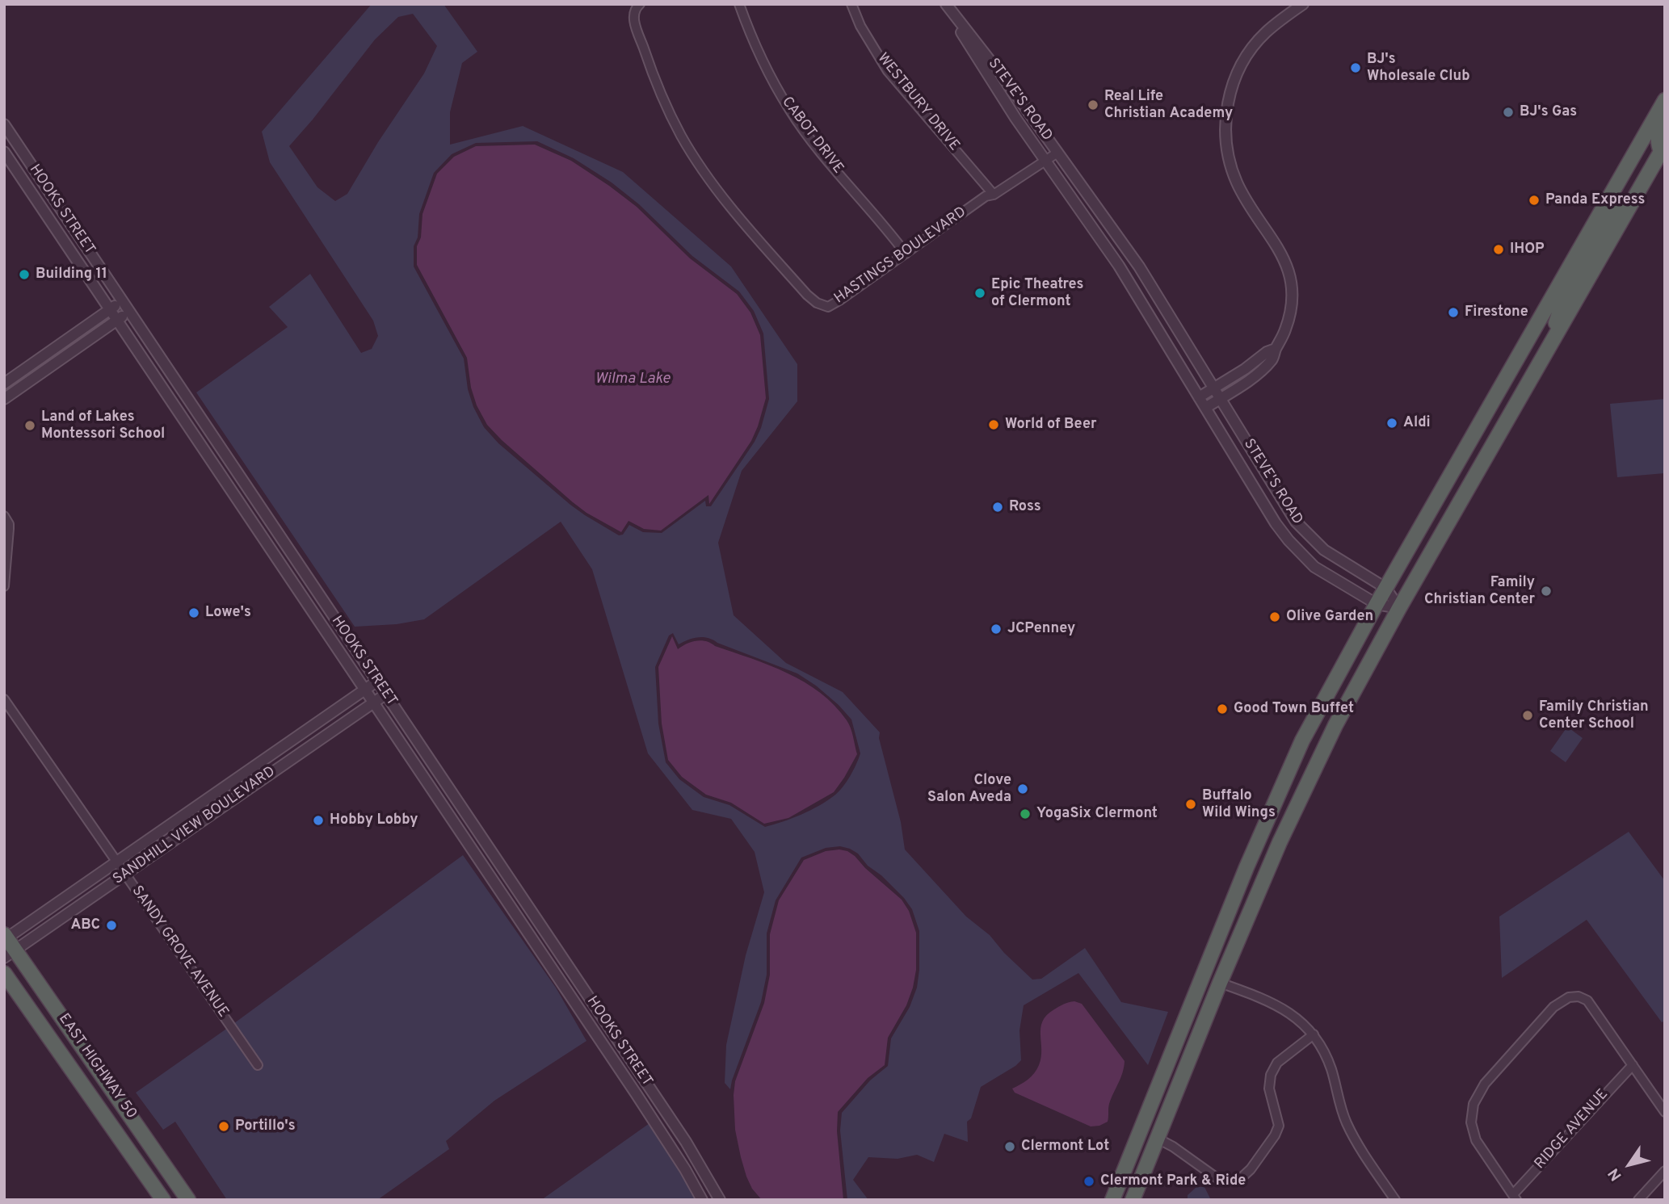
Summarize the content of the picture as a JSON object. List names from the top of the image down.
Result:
{
  "streets": {
    "highway": ["EAST HIGHWAY 50"],
    "street": [
      "STEVE'S ROAD",
      "WESTBURY DRIVE",
      "CABOT DRIVE",
      "HOOKS STREET",
      "HASTINGS BOULEVARD",
      "SANDHILL VIEW BOULEVARD",
      "SANDY GROVE AVENUE",
      "RIDGE AVENUE"
    ]
  },
  "crossings": [
    ["STEVE'S ROAD", "HASTINGS BOULEVARD"],
    ["WESTBURY DRIVE", "HASTINGS BOULEVARD"],
    ["CABOT DRIVE", "HASTINGS BOULEVARD"],
    ["HOOKS STREET", "SANDHILL VIEW BOULEVARD"],
    ["SANDHILL VIEW BOULEVARD", "SANDY GROVE AVENUE"],
    ["SANDHILL VIEW BOULEVARD", "EAST HIGHWAY 50"]
  ],
  "water": ["Wilma Lake"],
  "places": [
    "BJ's Wholesale Club",
    "Real Life Christian Academy",
    "BJ's Gas",
    "Panda Express",
    "IHOP",
    "Building 11",
    "Epic Theatres of Clermont",
    "Firestone",
    "Aldi",
    "World of Beer",
    "Land of Lakes Montessori School",
    "Ross",
    "Family Christian Center",
    "Lowe's",
    "Olive Garden",
    "JCPenney",
    "Good Town Buffet",
    "Family Christian Center School",
    "Clove Salon Aveda",
    "Buffalo Wild Wings",
    "YogaSix Clermont",
    "Hobby Lobby",
    "ABC",
    "Portillo's",
    "Clermont Lot",
    "Clermont Park & Ride"
  ],
  "north": "bottom left"
}
